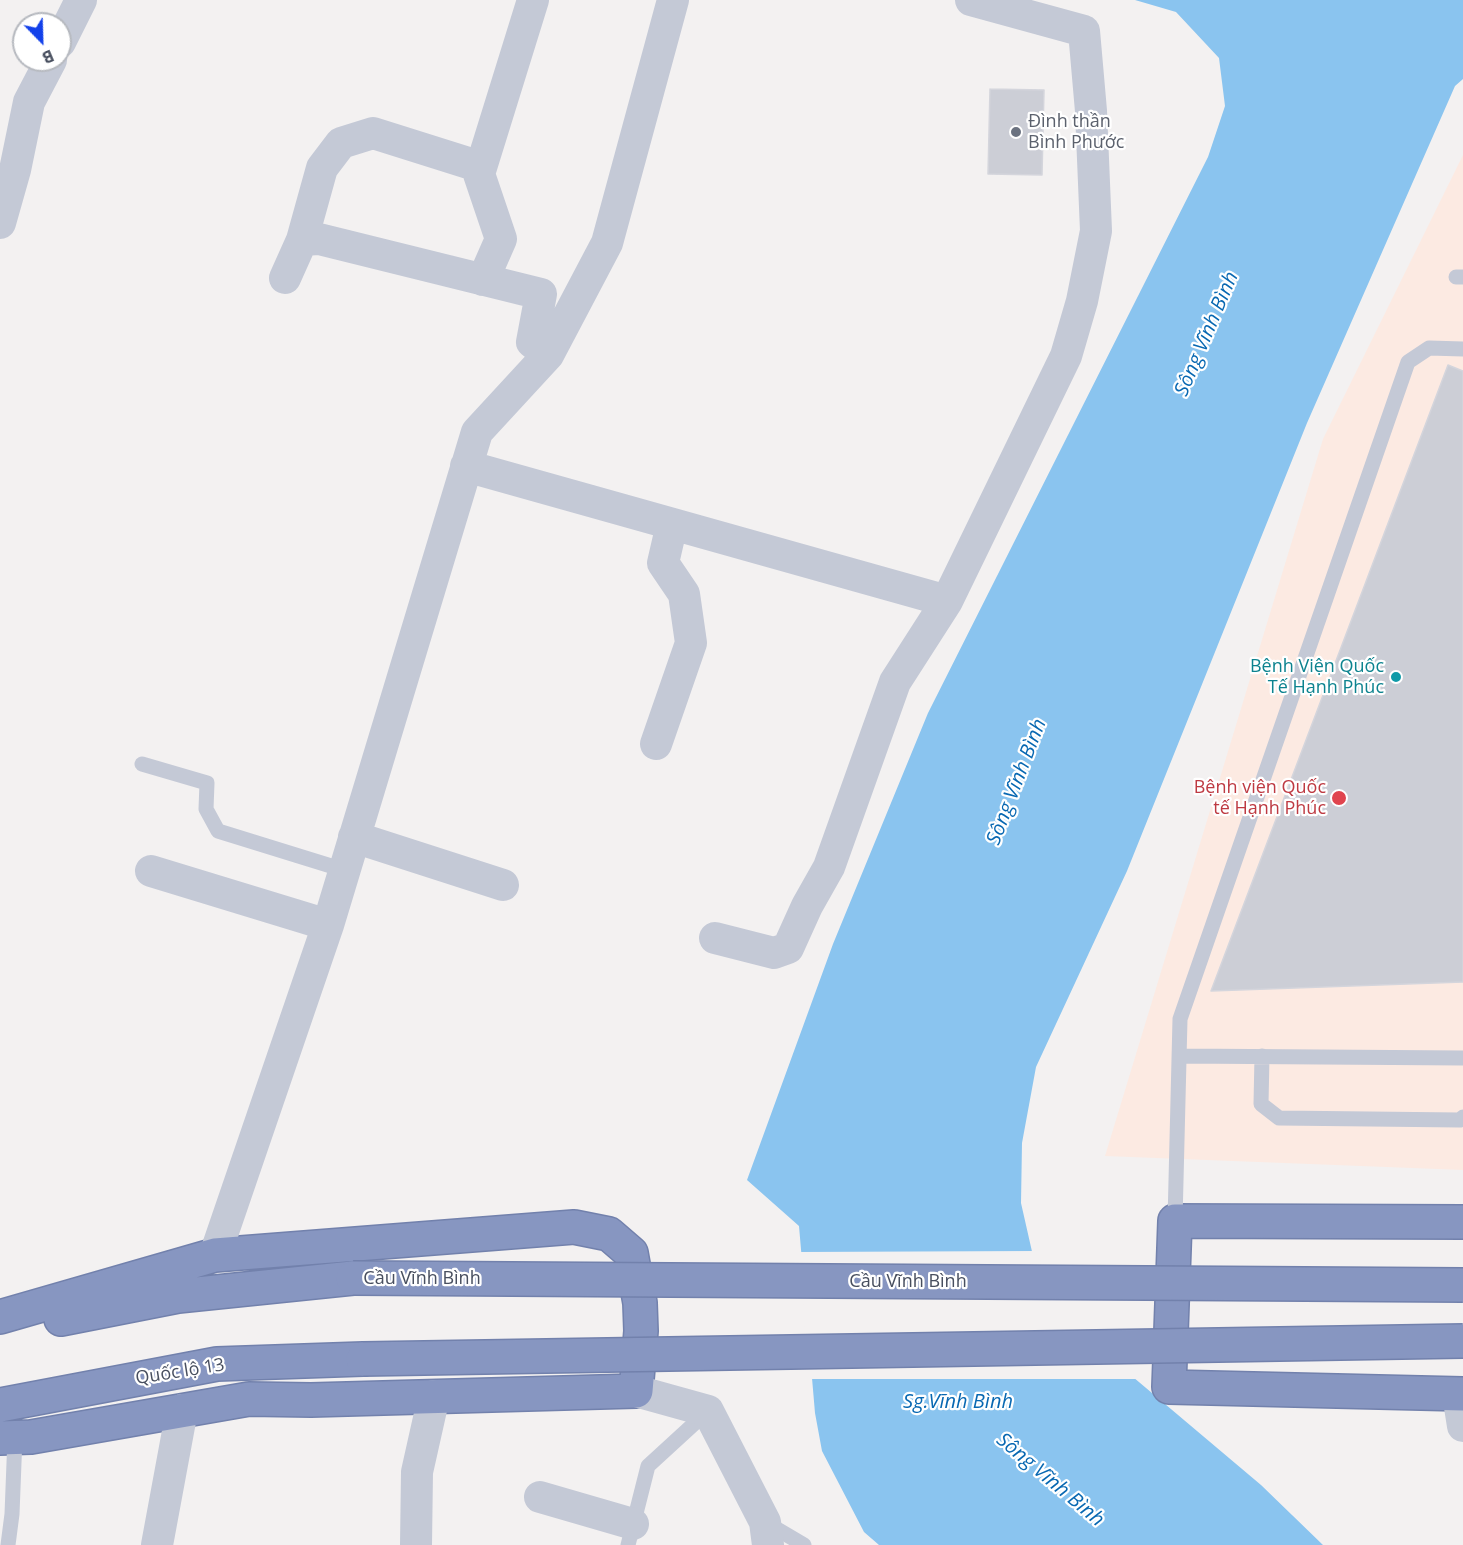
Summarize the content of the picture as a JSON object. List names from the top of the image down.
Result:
{
  "streets": {
    "highway": ["Cầu Vĩnh Bình", "Quốc lộ 13"]
  },
  "water": ["Sông Vĩnh Bình", "Sg.Vĩnh Bình"],
  "places": ["Đình thần Bình Phước", "Bệnh Viện Quốc Tế Hạnh Phúc", "Bệnh viện Quốc tế Hạnh Phúc"],
  "north": "bottom right"
}
